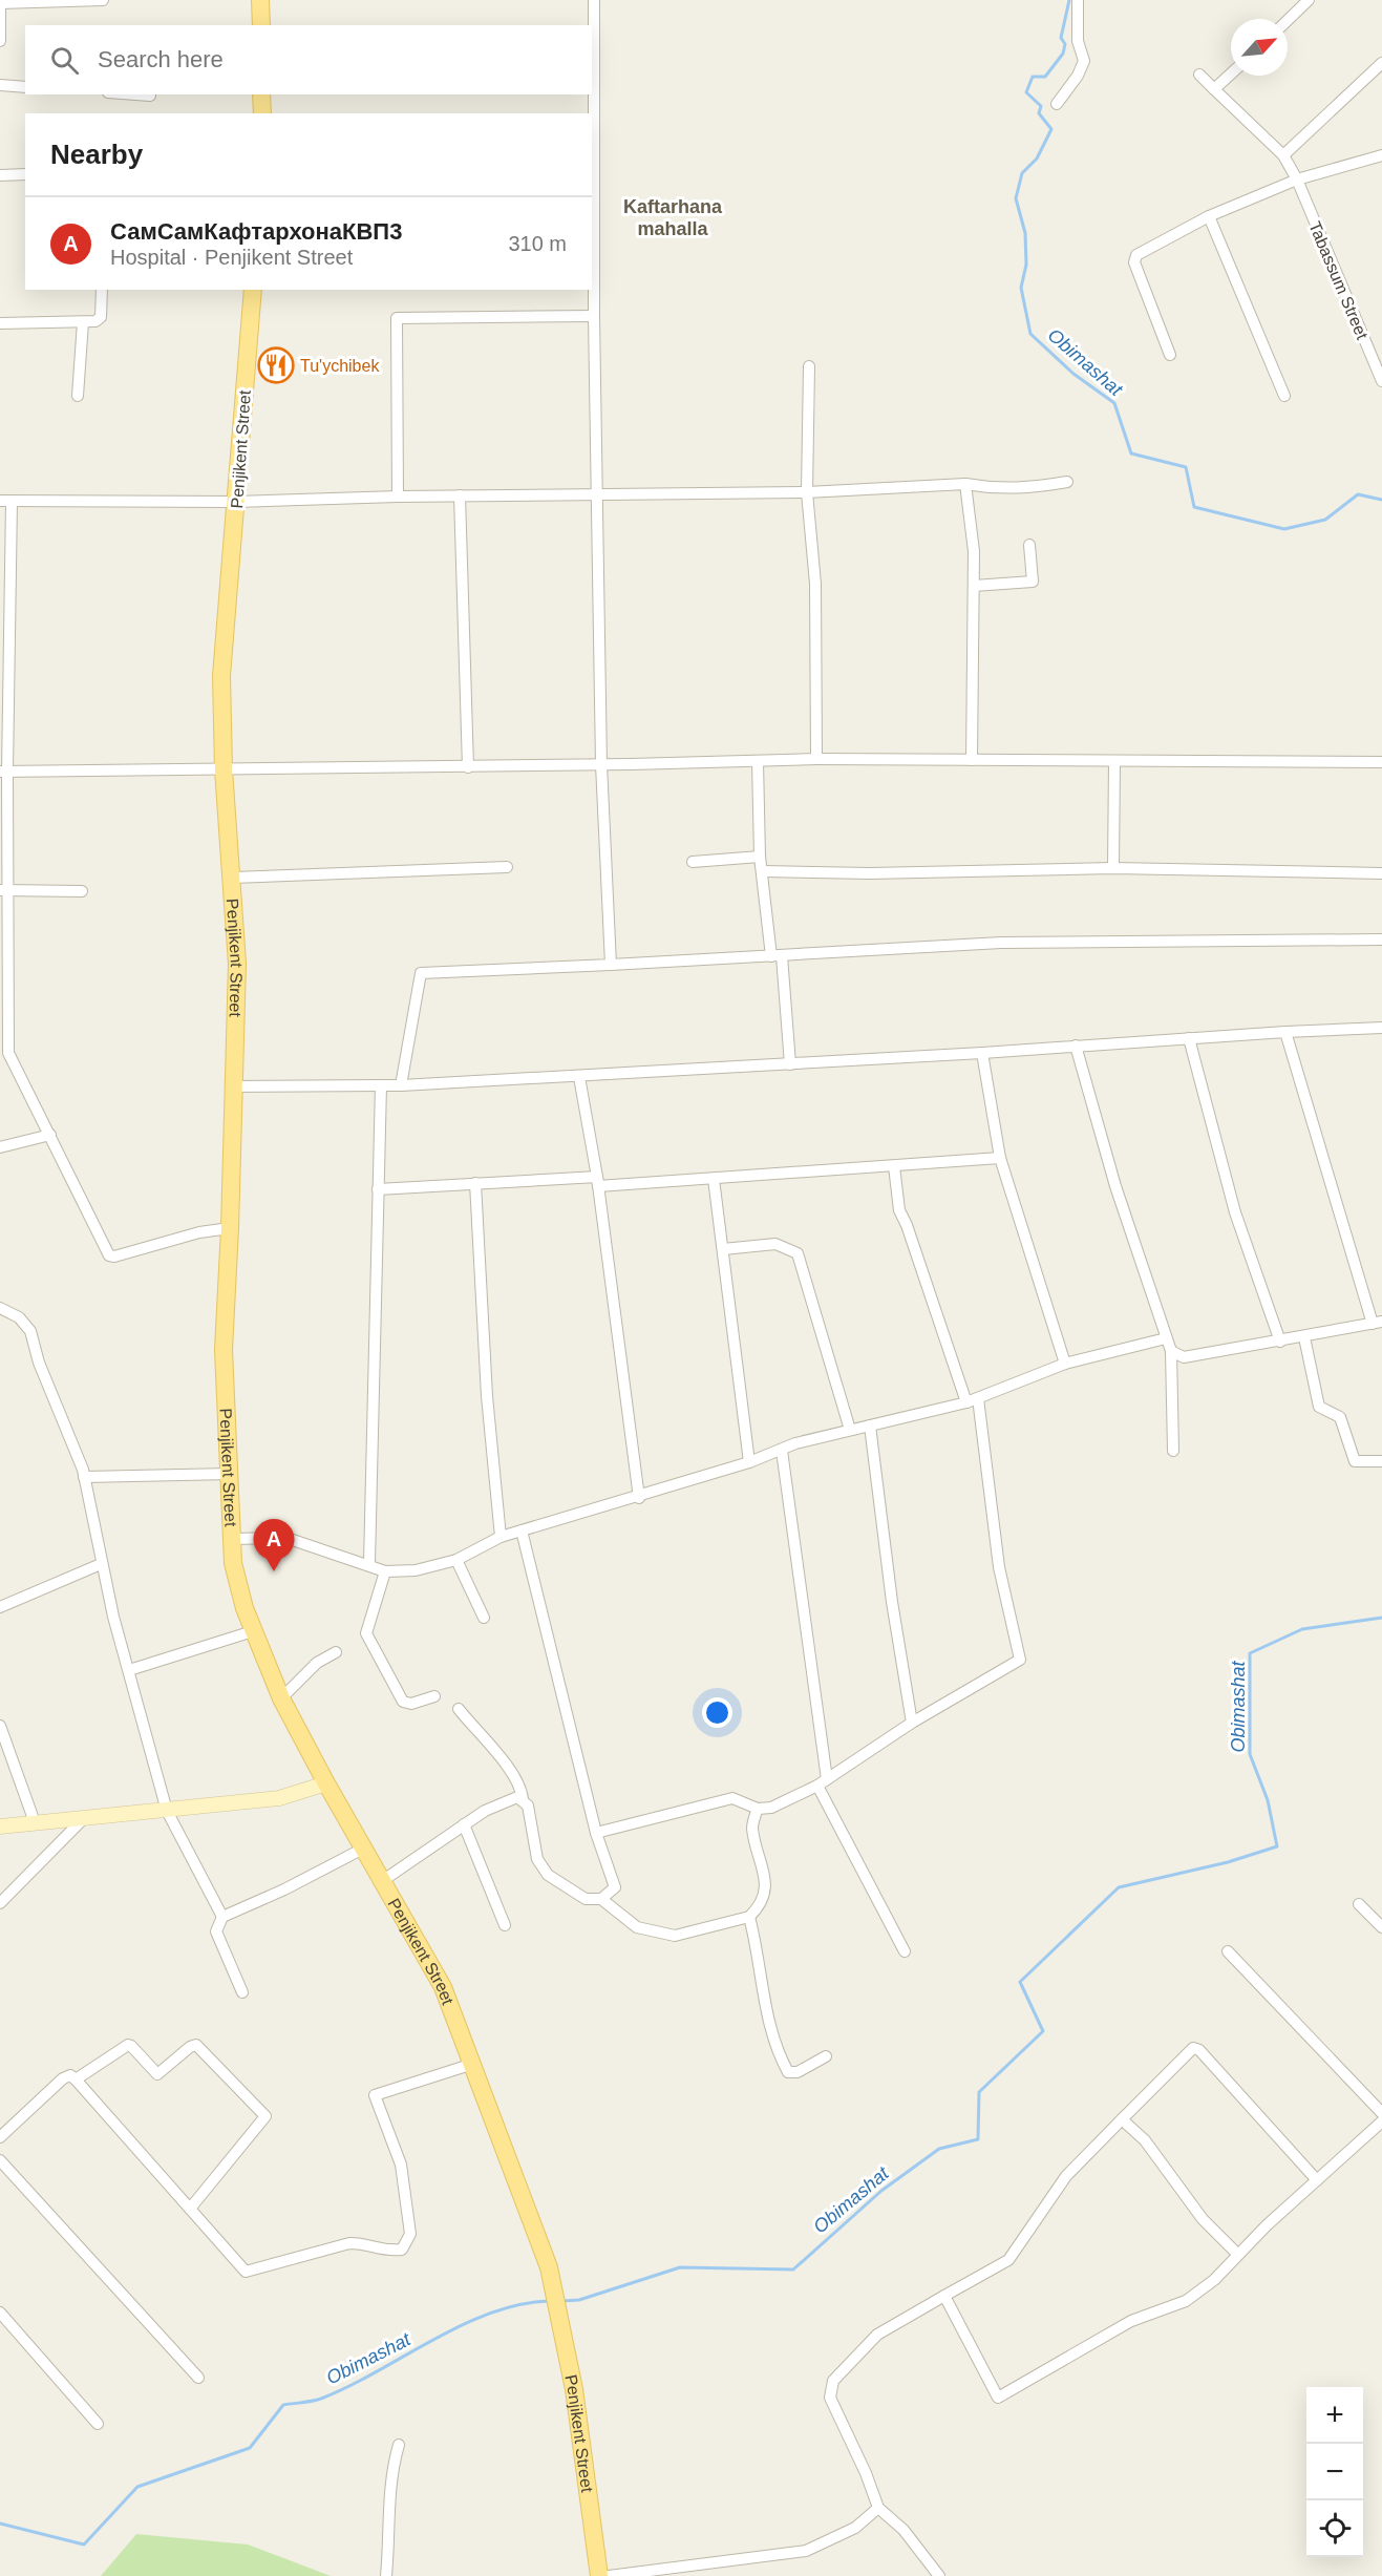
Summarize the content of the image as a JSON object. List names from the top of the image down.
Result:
{
  "streets": {
    "main road": ["Penjikent Street"],
    "street": ["Tabassum Street"]
  },
  "districts": ["Kaftarhana mahalla"],
  "water": ["Obimashat"],
  "places": {
    "restaurant": ["Tu'ychibek"]
  },
  "north": "top right",
  "page": {
    "search": "Search here",
    "heading": "Nearby",
    "list": [
      {
        "mark": "A",
        "name": "СамСамКафтархонаКВП3",
        "note": "Hospital · Penjikent Street",
        "value": "310 m"
      }
    ],
    "pins": "A",
    "map_buttons": ["+", "−"]
  }
}
